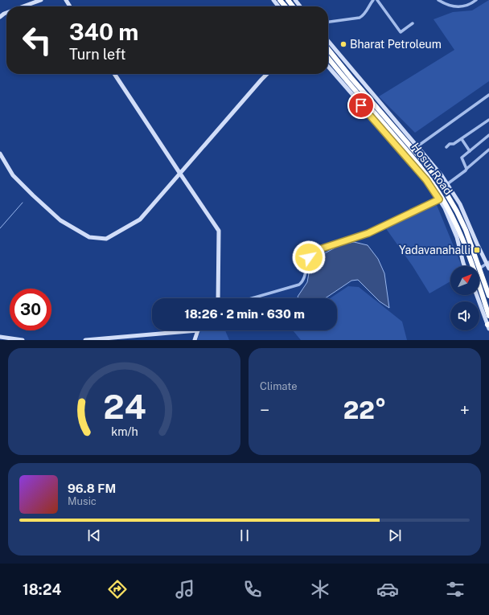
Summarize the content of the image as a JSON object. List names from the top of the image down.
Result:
{
  "streets": {
    "highway": ["Hosur Road"]
  },
  "places": {
    "other": ["Bharat Petroleum"],
    "transit": ["Yadavanahalli"]
  },
  "north": "top right",
  "page": {
    "turn": ["340 m", "Turn left"],
    "limit": "30",
    "trip": "18:26 · 2 min · 630 m",
    "tile": "Climate",
    "heat": ["−", "22°", "+"],
    "song": ["96.8 FM", "Music"],
    "tabs": "18:24",
    "gauge": ["24", "km/h"]
  }
}
